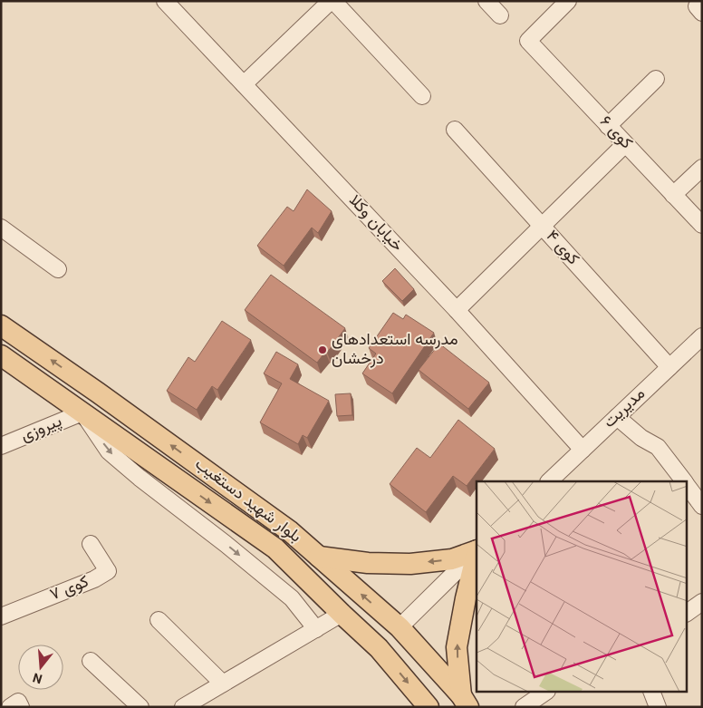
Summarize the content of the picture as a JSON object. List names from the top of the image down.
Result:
{
  "streets": {
    "main road": ["بلوار شهید دستغیب"],
    "street": [
      "کوی ۶",
      "خیابان وکلا",
      "کوی ۴",
      "مدیریت",
      "پیروزی",
      "کوی ۷"
    ]
  },
  "crossings": [
    ["خیابان وکلا", "مدیریت"],
    ["کوی ۴", "مدیریت"],
    ["پیروزی", "بلوار شهید دستغیب"]
  ],
  "places": ["مدرسه استعدادهای درخشان"],
  "north": "bottom"
}
